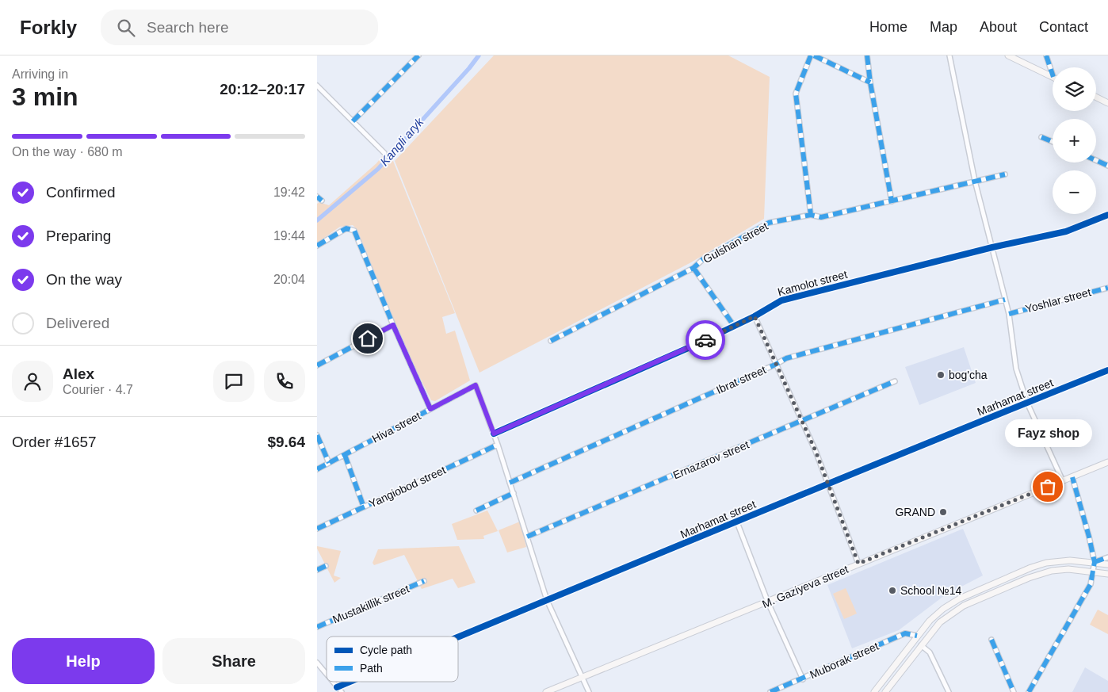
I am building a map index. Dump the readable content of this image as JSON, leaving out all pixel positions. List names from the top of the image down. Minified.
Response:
{"streets":{"street":["Gulshan street","Kamolot street","Yoshlar street","Ibrat street","Marhamat street","Hiva street","Ernazarov street","Yangiobod street","M. Gaziyeva street","Mustakillik street","Muborak street"]},"crossings":[["Kamolot street","Hiva street"]],"water":["Kangli aryk"],"places":["bog'cha","Fayz shop","GRAND","School №14"],"legend":["Cycle path","Path"],"page":{"header":"Forkly","search":"Search here","nav":["Home","Map","About","Contact"],"heading":["3 min","Arriving in","20:12–20:17"],"panel":["Alex","Courier · 4.7","Order #1657","$9.64"],"map_buttons":["+","−"],"bar":"On the way · 680 m","list":[["Confirmed","19:42"],["Preparing","19:44"],["On the way","20:04"],"Delivered"],"bubble":"Fayz shop","buttons":["Help","Share"]}}
